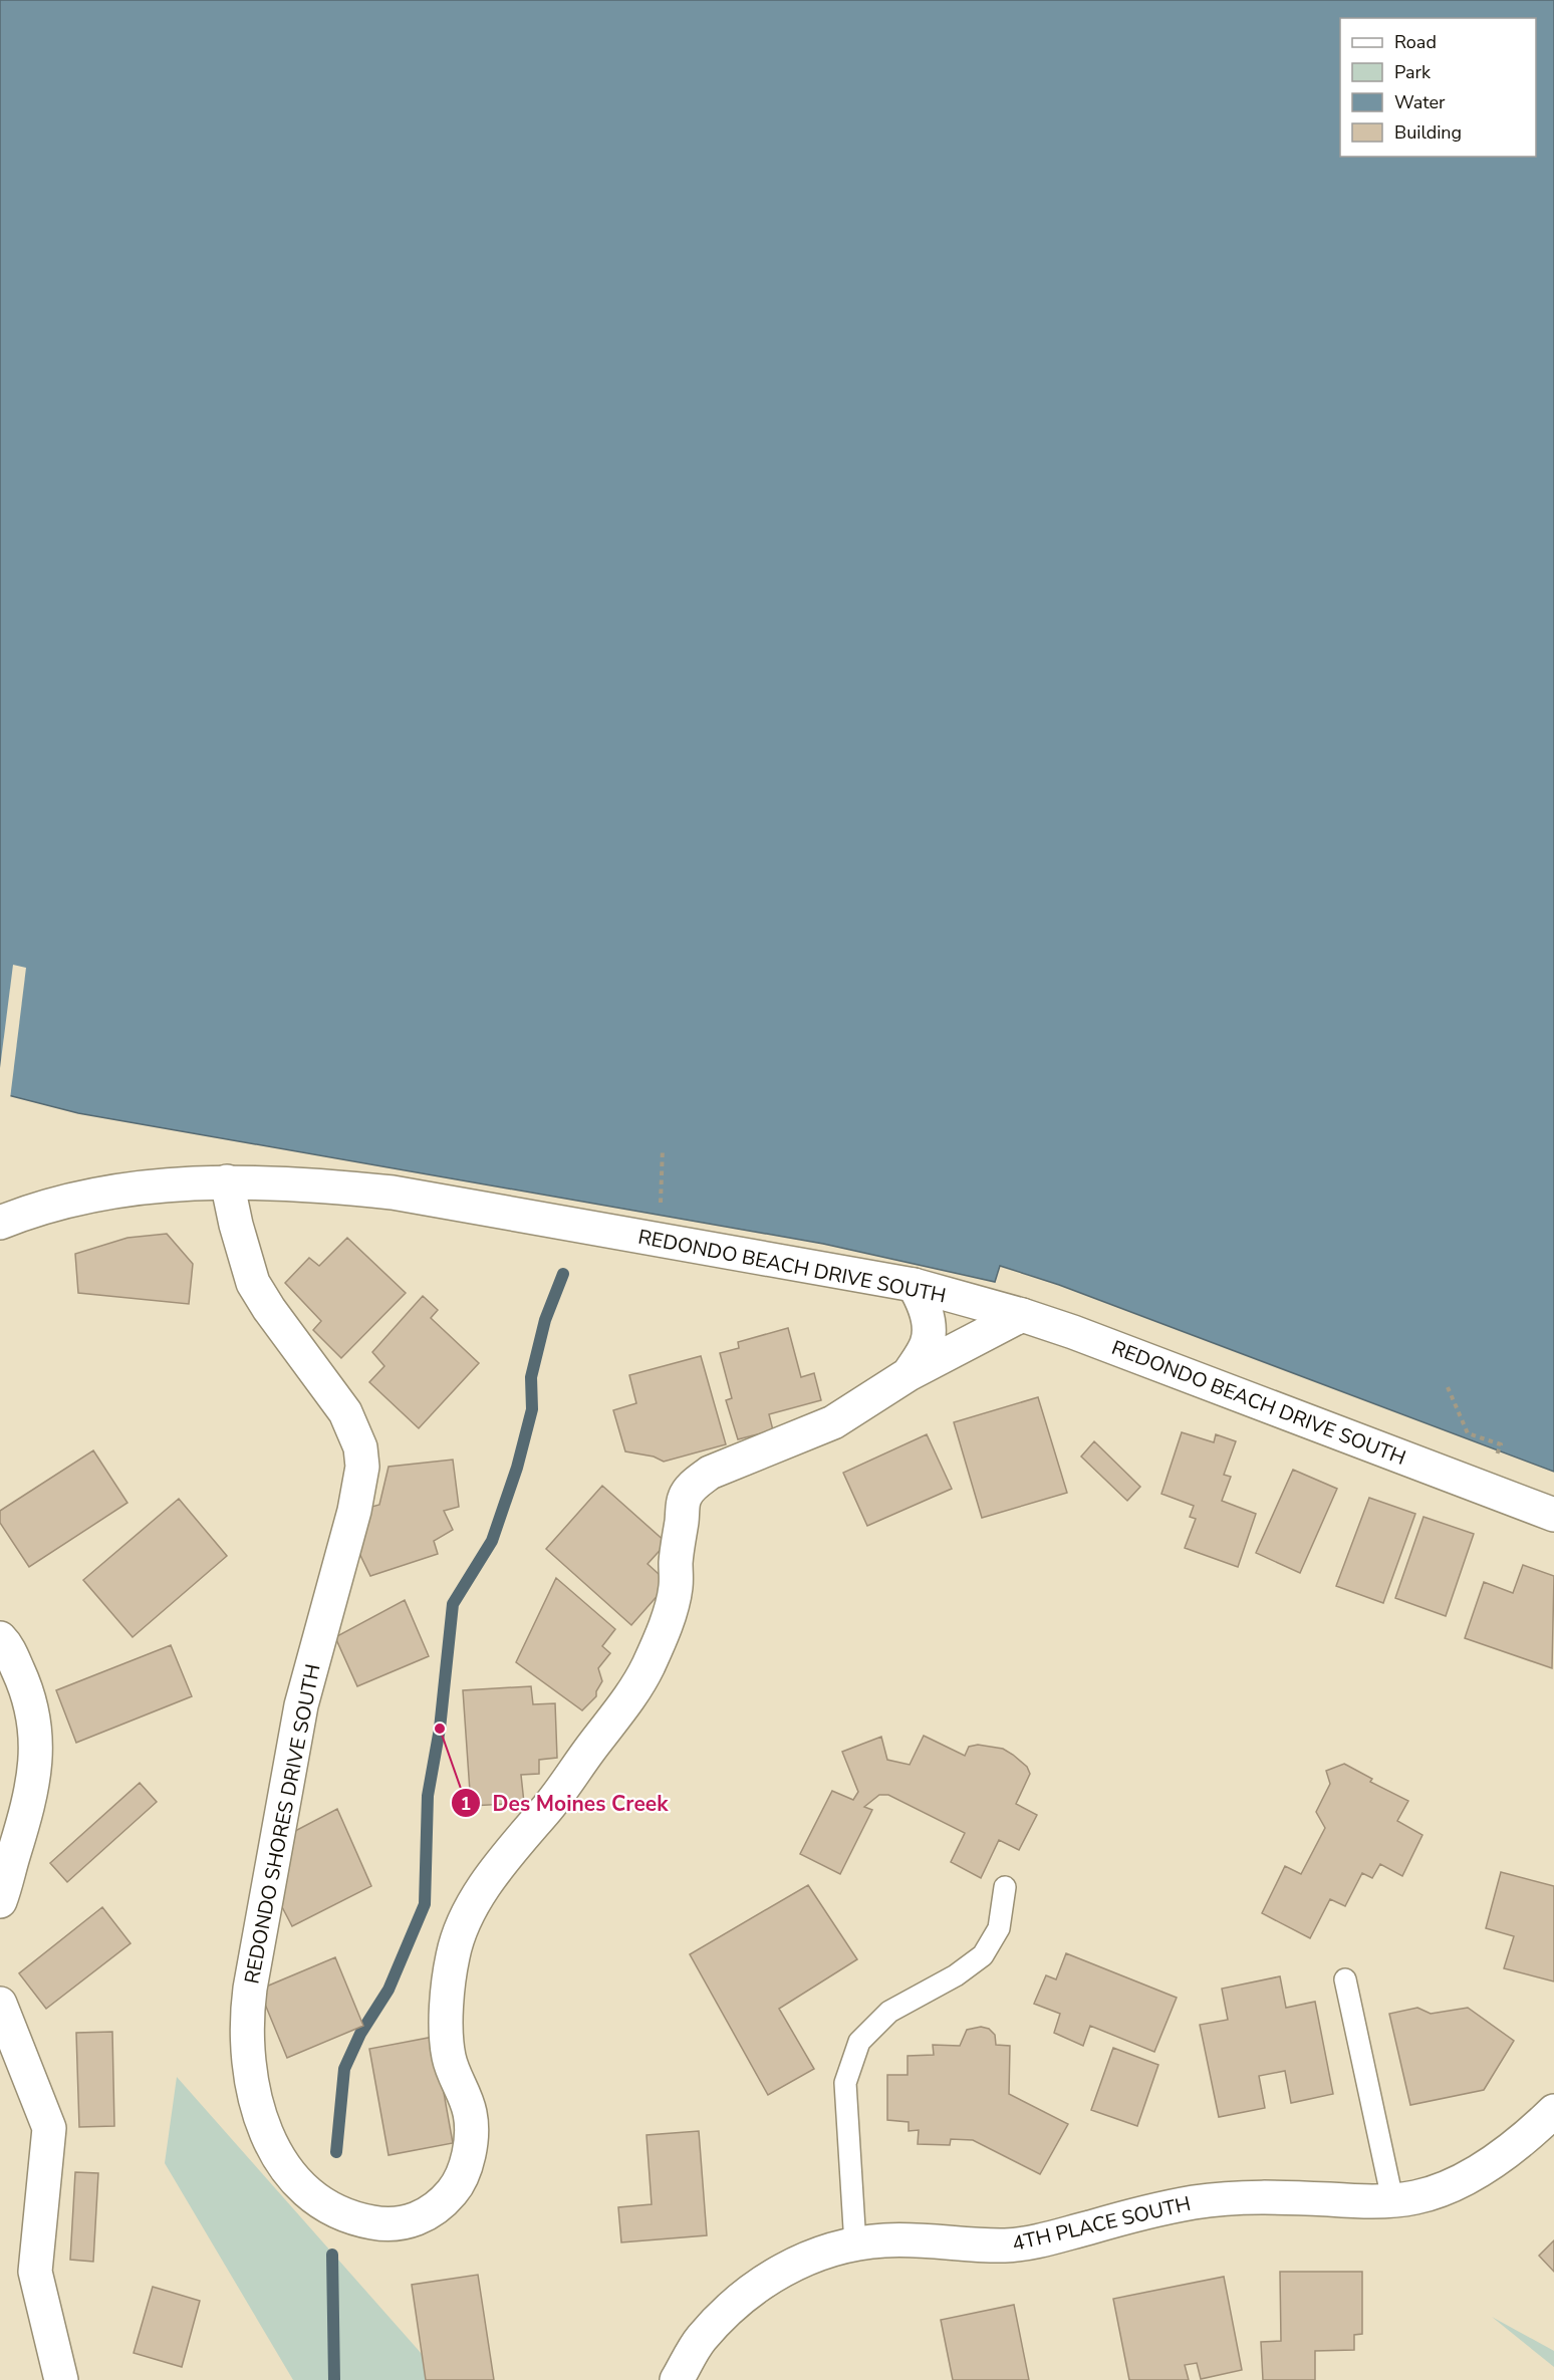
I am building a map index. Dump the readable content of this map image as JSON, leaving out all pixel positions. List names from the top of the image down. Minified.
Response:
{"streets":{"street":["REDONDO BEACH DRIVE SOUTH","REDONDO SHORES DRIVE SOUTH","4TH PLACE SOUTH"]},"crossings":[["REDONDO BEACH DRIVE SOUTH","REDONDO SHORES DRIVE SOUTH"]],"places":["Des Moines Creek"],"legend":["Road","Park","Water","Building"]}
